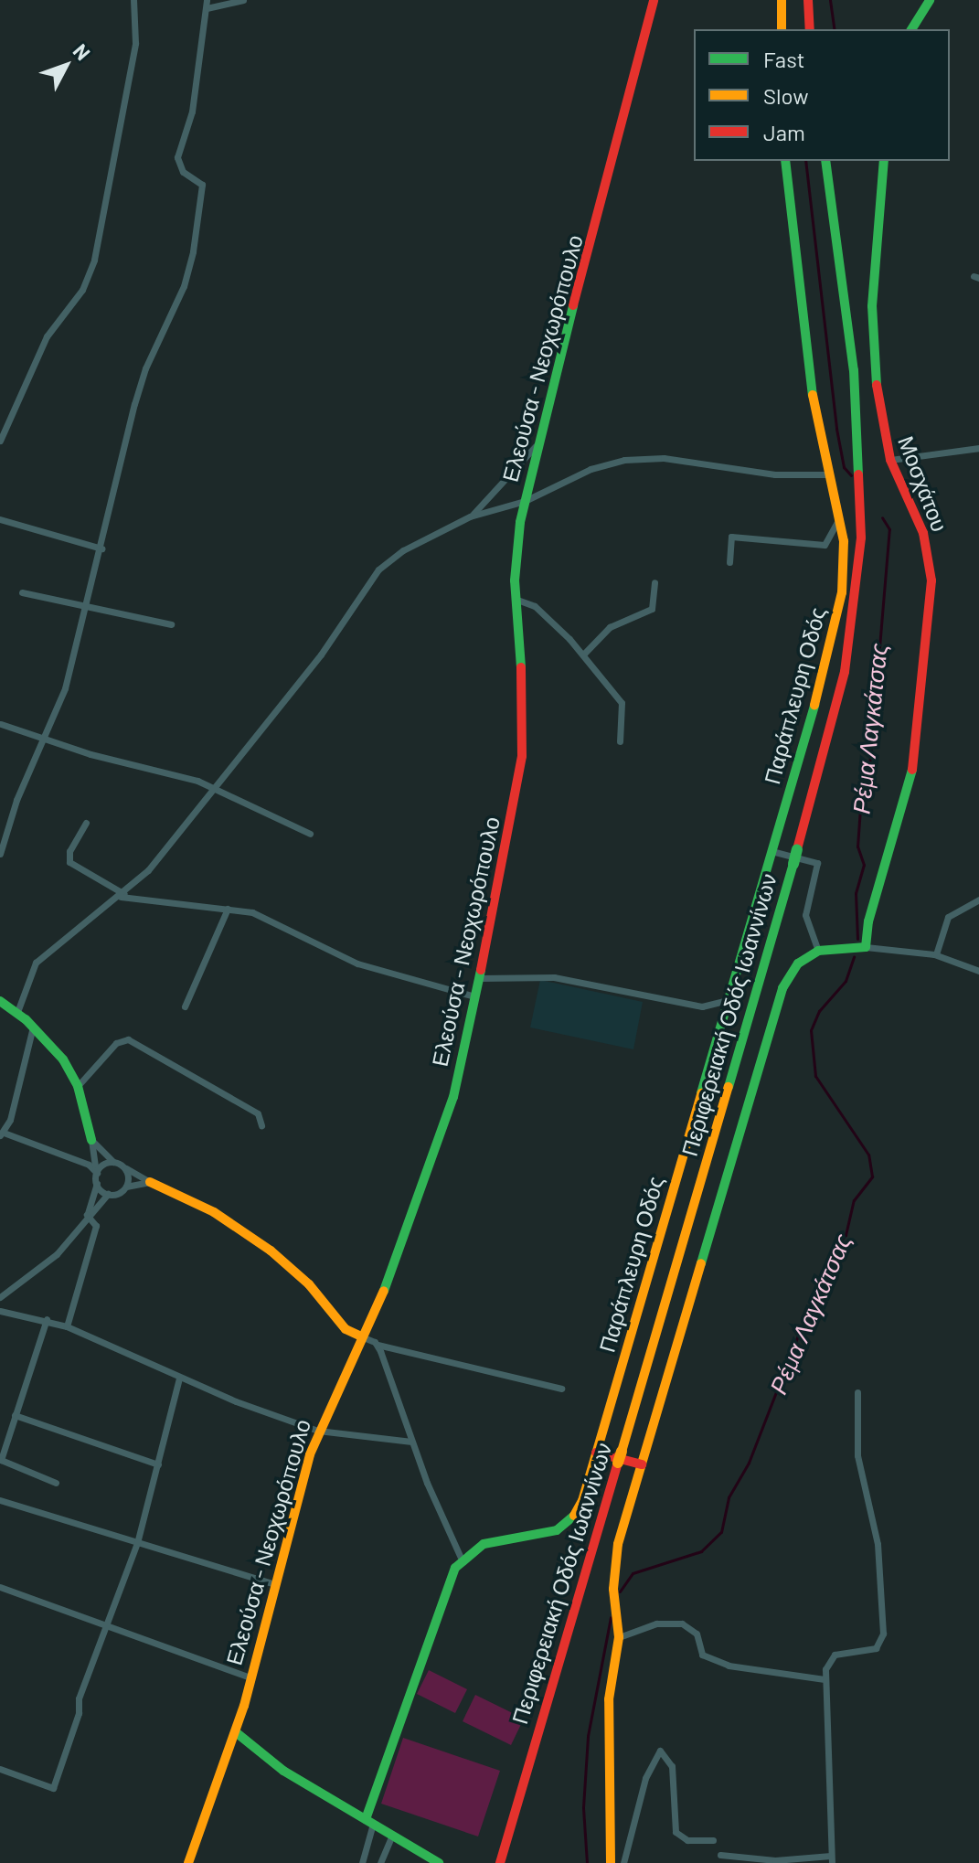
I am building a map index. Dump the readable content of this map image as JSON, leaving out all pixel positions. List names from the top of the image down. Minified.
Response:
{"streets":{"main road":["Ελεούσα - Νεοχωρόπουλο","Μοσχάτου","Παράπλευρη Οδός","Περιφερειακή Οδός Ιωαννίνων"]},"water":["Ρέμα Λαγκάτσας"],"legend":["Fast","Slow","Jam"],"north":"top right"}
